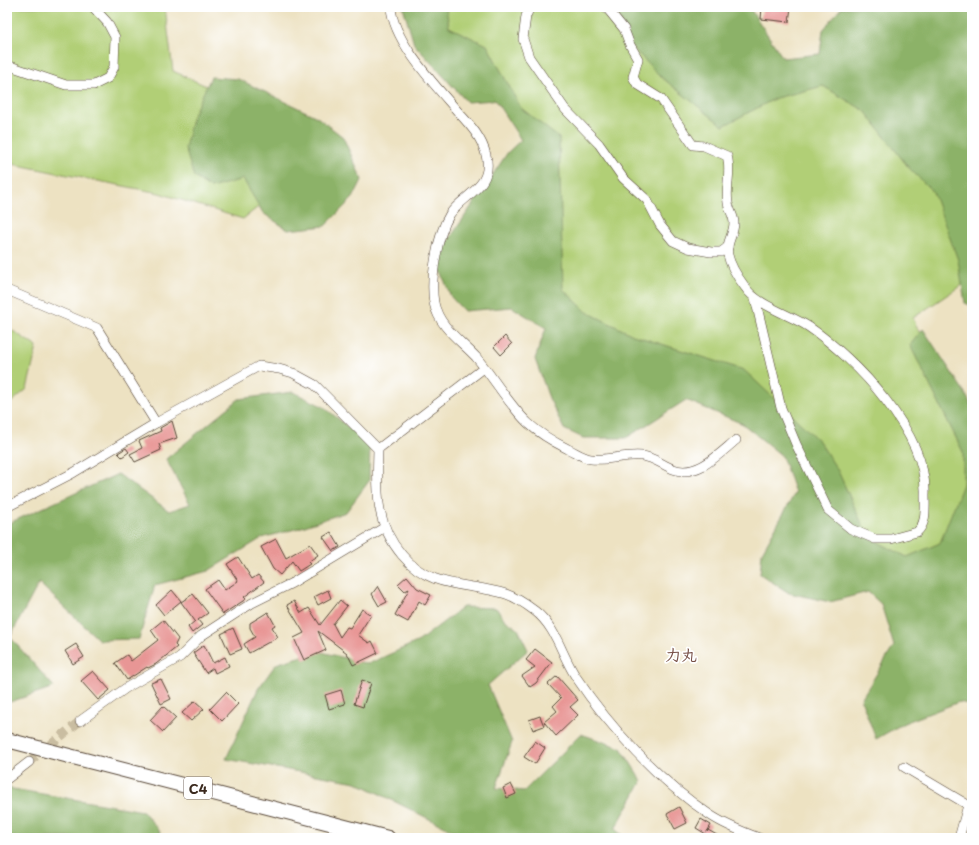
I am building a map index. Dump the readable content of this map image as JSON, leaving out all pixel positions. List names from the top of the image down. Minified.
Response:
{"streets":{"highway":["C4"]},"districts":["力丸"]}
